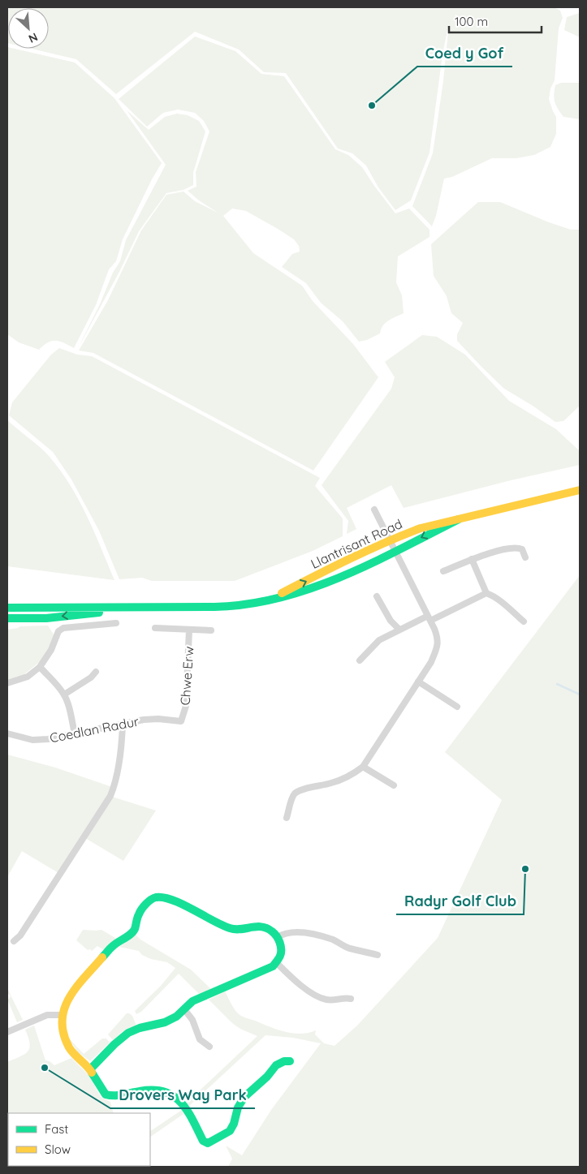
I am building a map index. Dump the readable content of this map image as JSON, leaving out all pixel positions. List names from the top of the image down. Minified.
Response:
{"streets":{"main road":["Llantrisant Road"],"street":["Chwe Erw","Coedlan Radur"]},"crossings":[["Chwe Erw","Coedlan Radur"]],"places":["Coed y Gof","Radyr Golf Club","Drovers Way Park"],"legend":["Fast","Slow"],"scale_bar":"100 m","north":"bottom right"}
